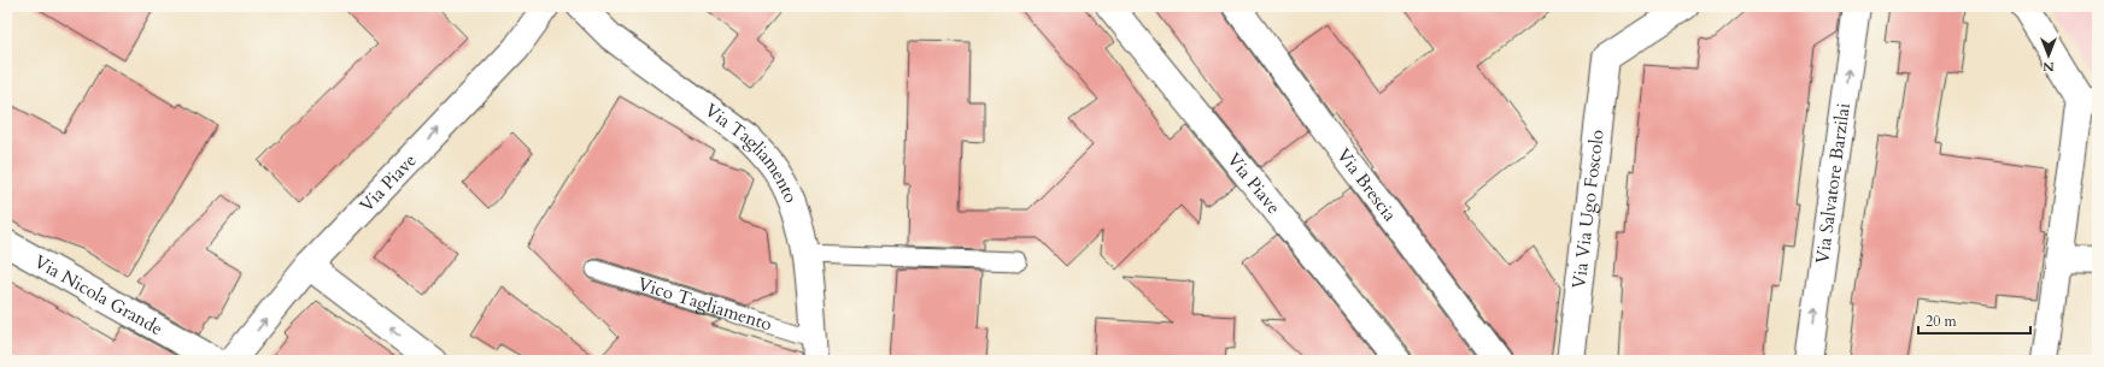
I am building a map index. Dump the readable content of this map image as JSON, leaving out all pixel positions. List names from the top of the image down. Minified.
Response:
{"streets":{"street":["Via Tagliamento","Via Piave","Via Salvatore Barzilai","Via Brescia","Via Via Ugo Foscolo","Via Nicola Grande"],"lane":["Vico Tagliamento"]},"crossings":[["Via Tagliamento","Vico Tagliamento"]],"one_way":["Via Piave"],"scale_bar":"20 m","north":"bottom"}
